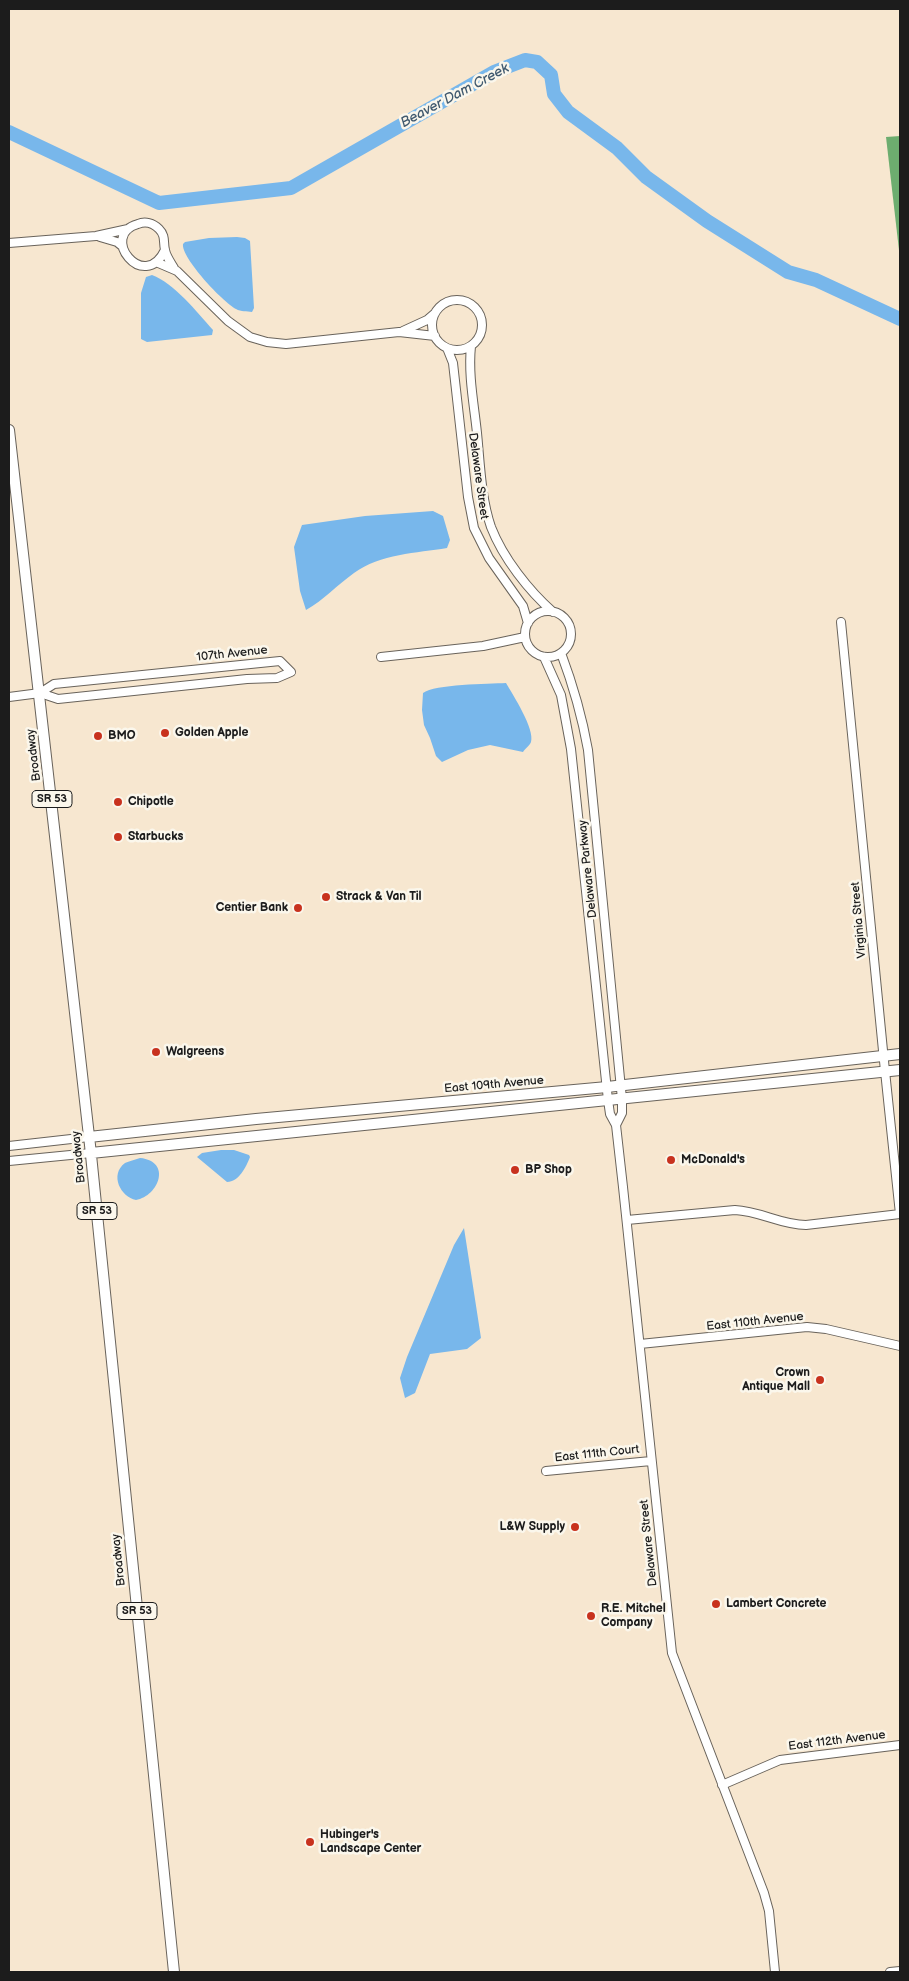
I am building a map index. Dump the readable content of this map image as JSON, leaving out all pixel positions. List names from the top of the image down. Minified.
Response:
{"streets":{"main road":["Broadway","SR 53","East 109th Avenue"],"street":["Delaware Street","107th Avenue","Delaware Parkway","Virginia Street","East 110th Avenue","East 111th Court","East 112th Avenue"]},"crossings":[["Delaware Street","Delaware Parkway"],["Delaware Street","East 109th Avenue"],["Delaware Street","East 110th Avenue"],["Delaware Street","East 111th Court"],["Delaware Street","East 112th Avenue"],["107th Avenue","Broadway"],["Broadway","East 109th Avenue"],["Delaware Parkway","East 109th Avenue"],["Virginia Street","East 109th Avenue"]],"water":["Beaver Dam Creek"],"places":["Golden Apple","BMO","Chipotle","Starbucks","Strack & Van Til","Centier Bank","Walgreens","McDonald's","BP Shop","Crown Antique Mall","L&W Supply","Lambert Concrete","R.E. Mitchel Company","Hubinger's Landscape Center"]}
